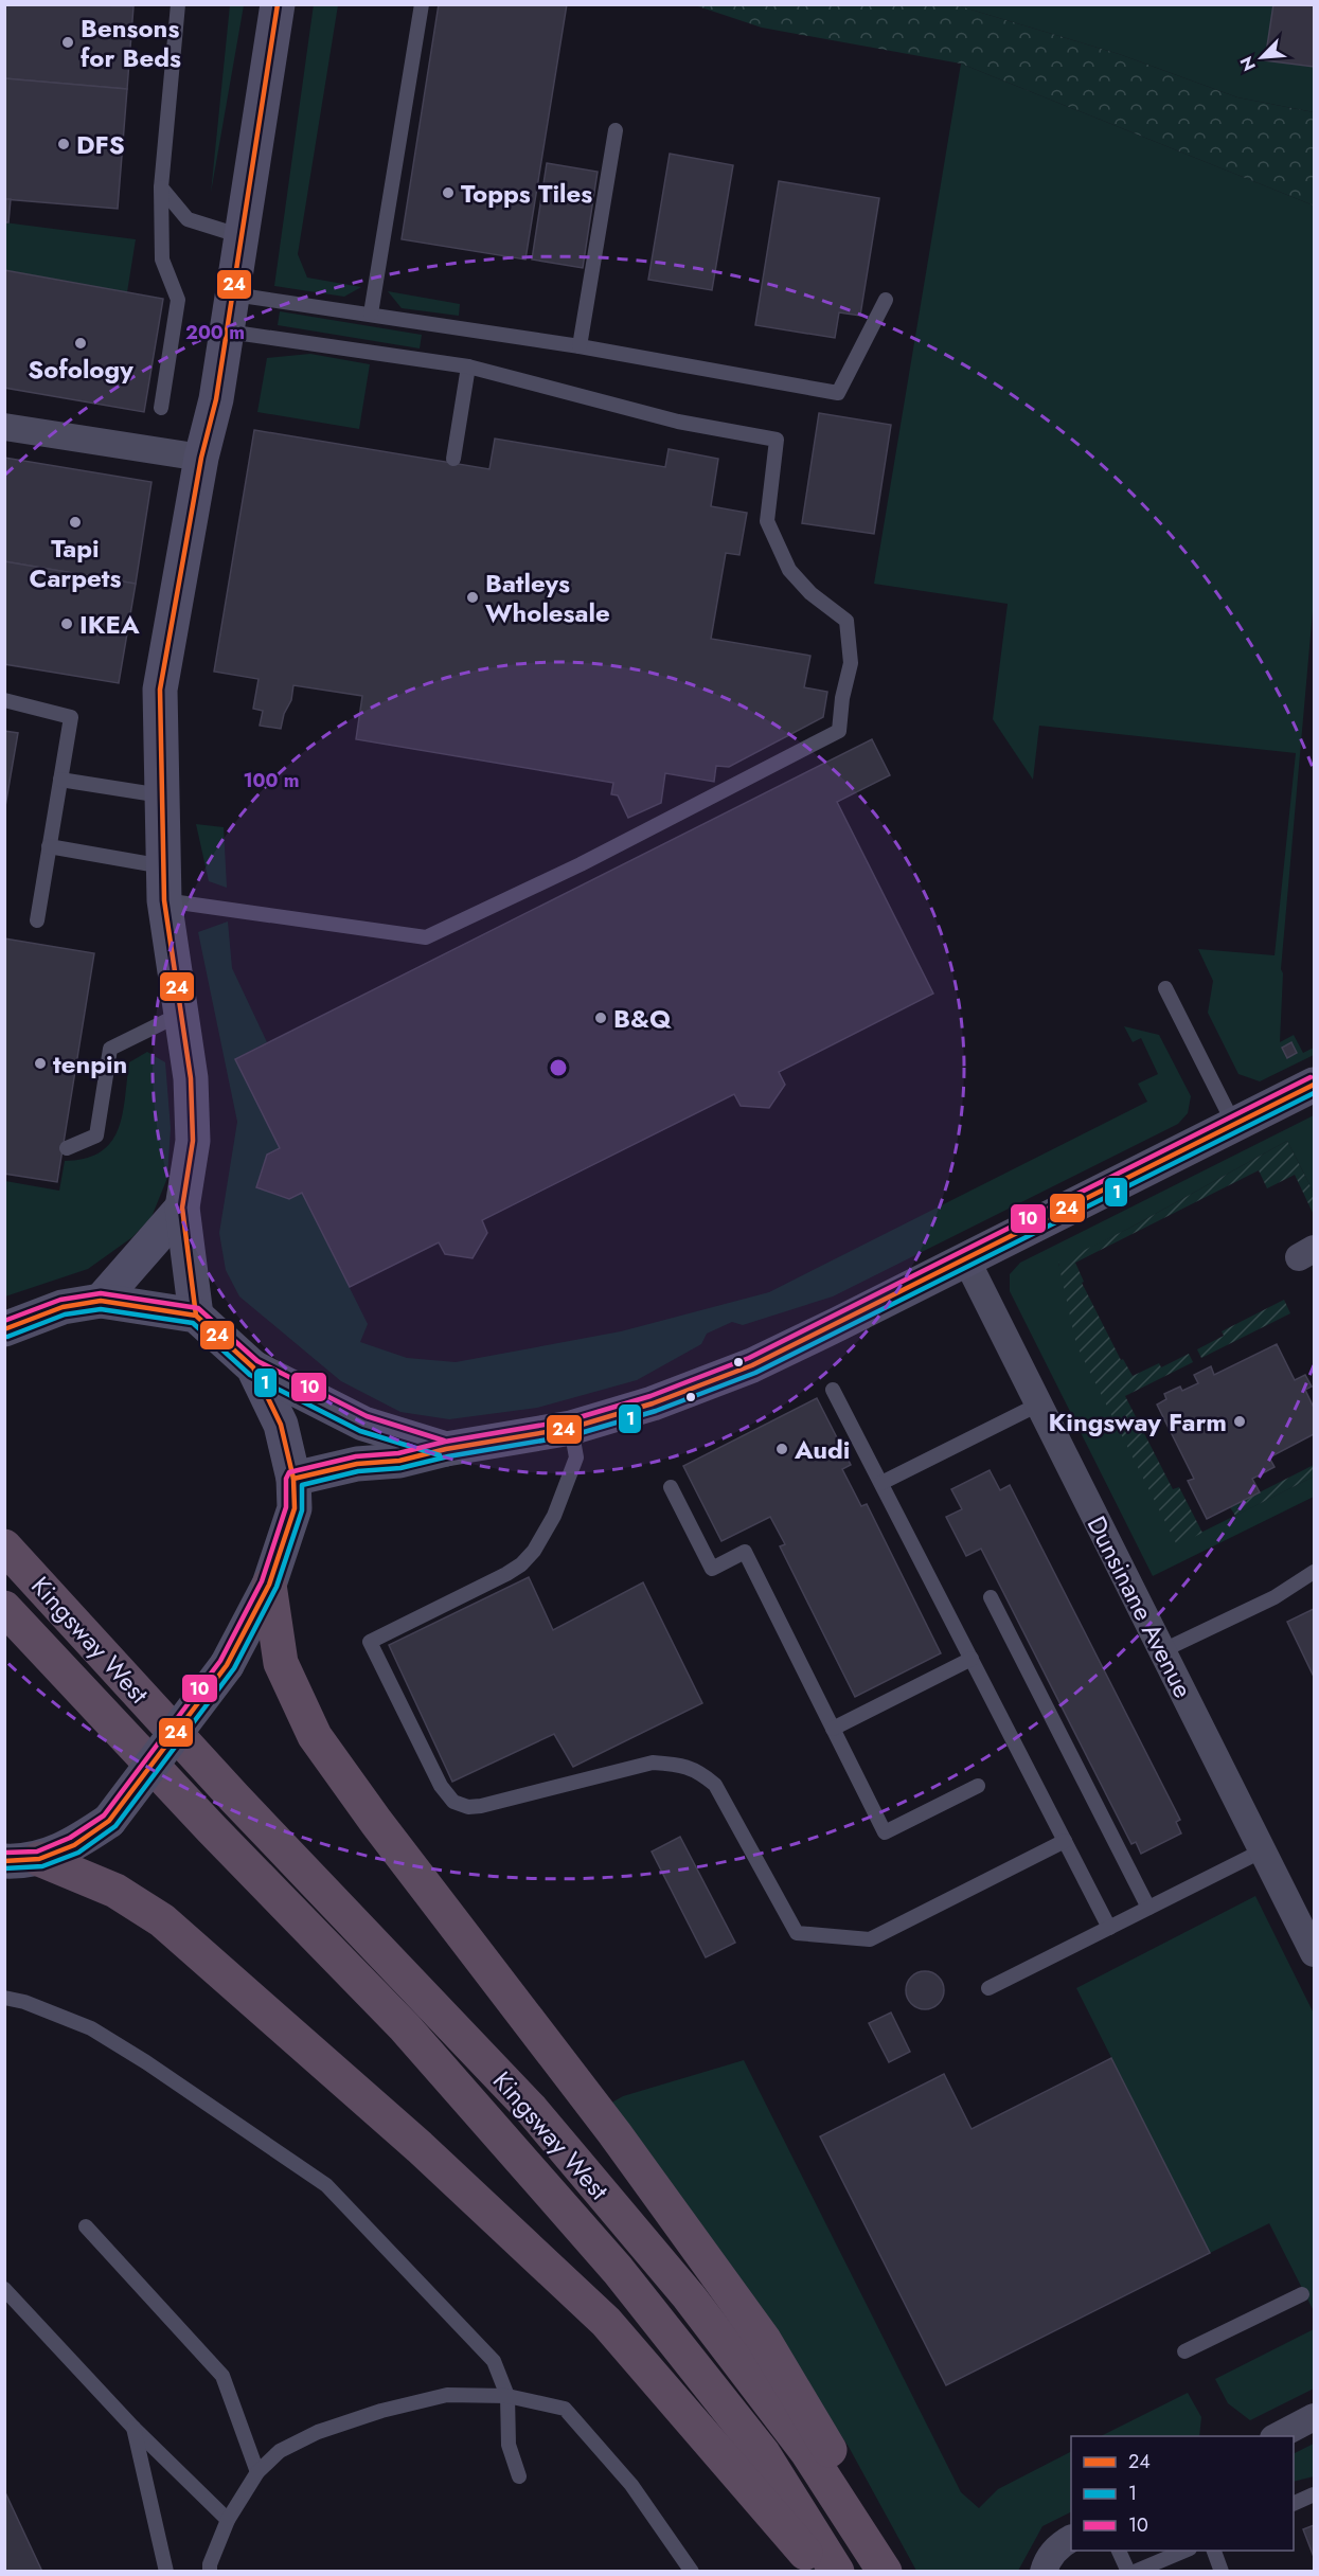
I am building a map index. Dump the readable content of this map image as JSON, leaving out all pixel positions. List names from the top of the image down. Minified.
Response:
{"streets":{"highway":["Kingsway West"],"street":["Dunsinane Avenue"]},"places":["Bensons for Beds","DFS","Topps Tiles","Sofology","Tapi Carpets","Batleys Wholesale","IKEA","B&Q","tenpin","Kingsway Farm","Audi"],"lines":["transit line 24","transit line 10","transit line 1"],"legend":["24","1","10"],"north":"bottom left","rings":["200 m","100 m"]}
